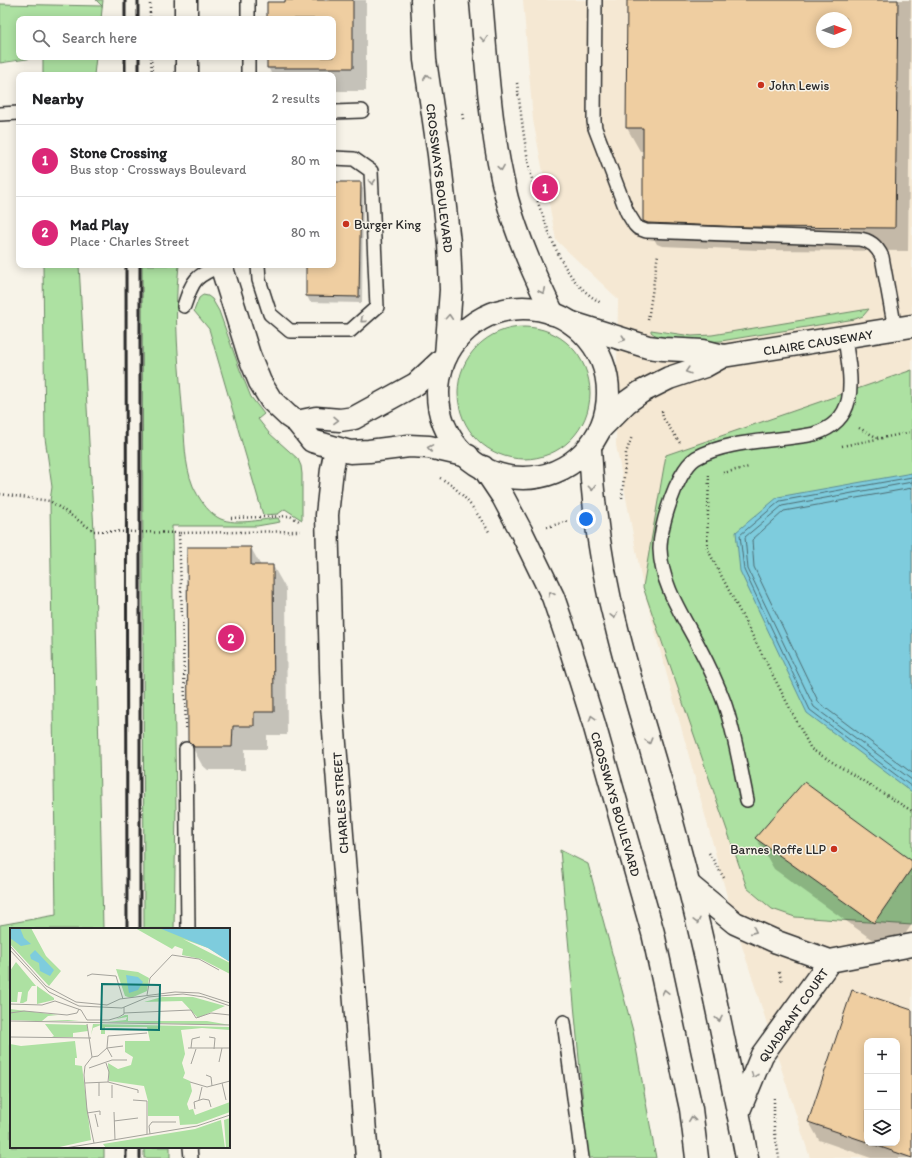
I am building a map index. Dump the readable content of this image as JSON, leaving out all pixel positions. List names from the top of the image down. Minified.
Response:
{"streets":{"main road":["CROSSWAYS BOULEVARD","CLAIRE CAUSEWAY","CHARLES STREET","QUADRANT COURT"]},"crossings":[["CROSSWAYS BOULEVARD","CLAIRE CAUSEWAY"]],"places":["John Lewis","Burger King","Barnes Roffe LLP"],"north":"right","page":{"search":"Search here","heading":["Nearby","2 results"],"list":[{"mark":"1","name":"Stone Crossing","note":"Bus stop · Crossways Boulevard","value":"80 m"},{"mark":"2","name":"Mad Play","note":"Place · Charles Street","value":"80 m"}],"pins":["1","2"],"map_buttons":["+","−"]}}
